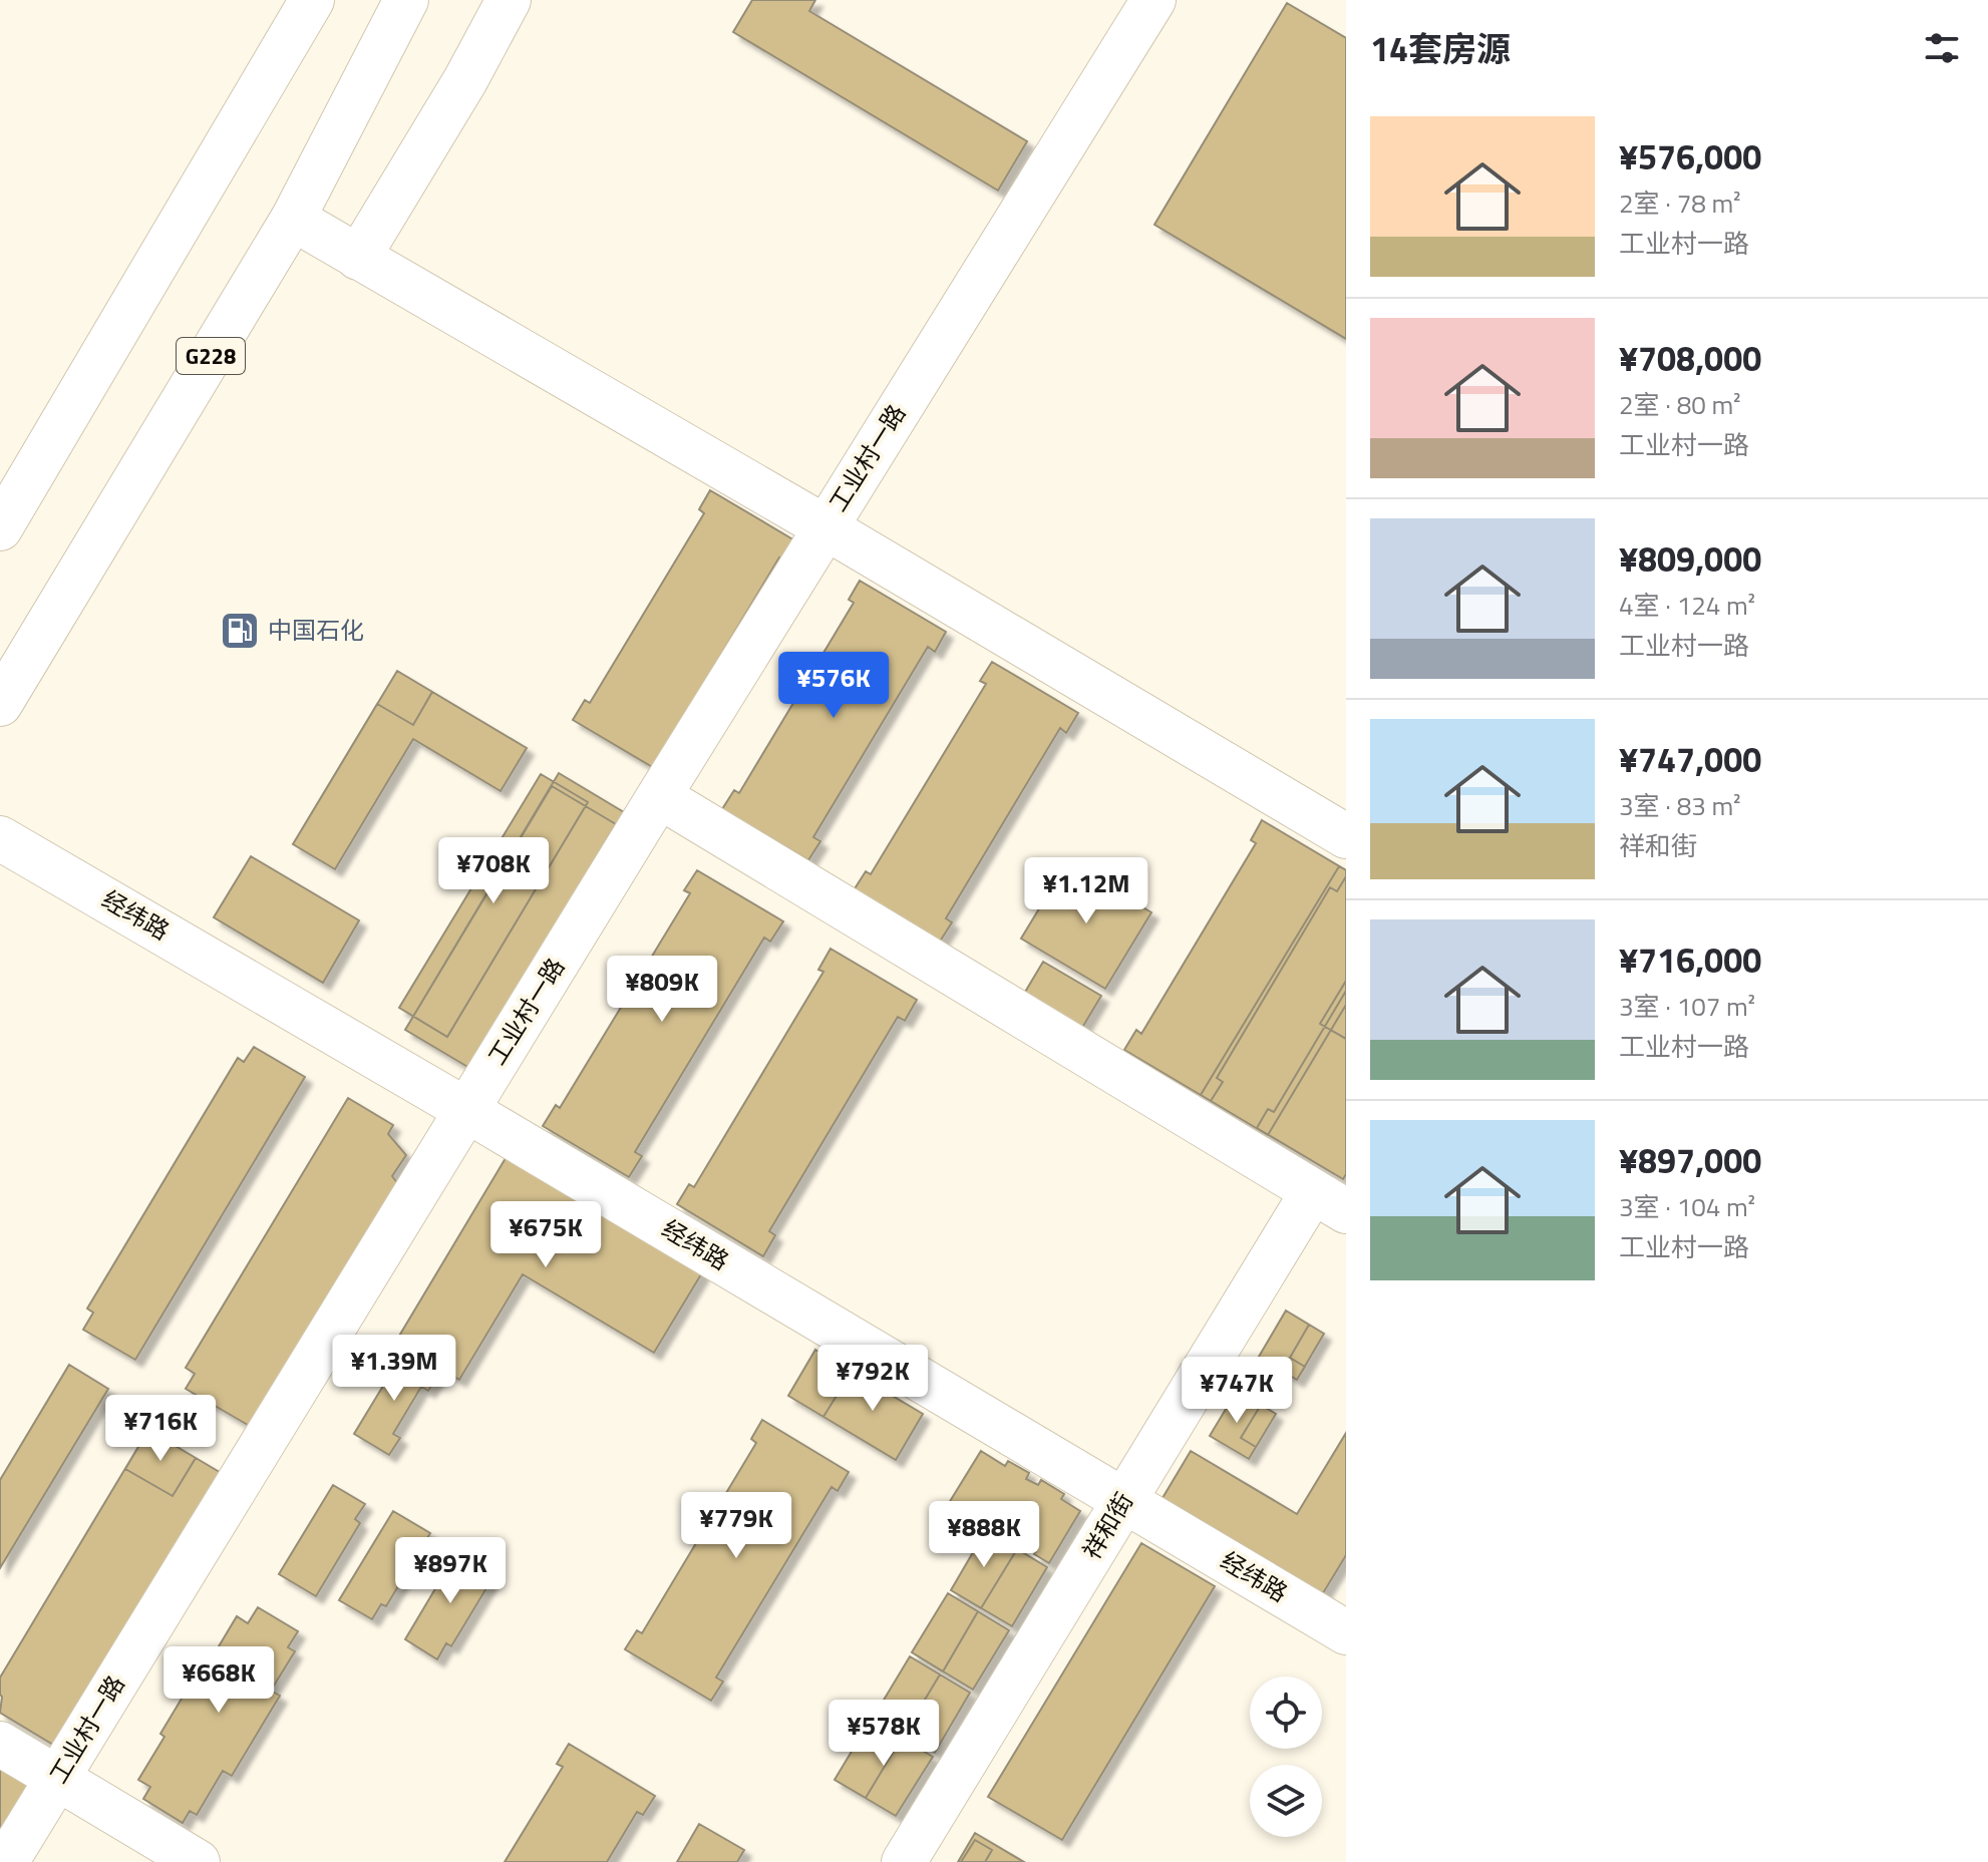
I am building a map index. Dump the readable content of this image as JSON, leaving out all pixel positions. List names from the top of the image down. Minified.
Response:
{"streets":{"main road":["G228","工业村一路","经纬路","祥和街"]},"crossings":[["工业村一路","经纬路"],["经纬路","祥和街"]],"places":{"fuel station":["中国石化"]},"page":{"heading":"14套房源","list":[{"name":"¥576,000","note":"2室 · 78 m² · 工业村一路"},{"name":"¥708,000","note":"2室 · 80 m² · 工业村一路"},{"name":"¥809,000","note":"4室 · 124 m² · 工业村一路"},{"name":"¥747,000","note":"3室 · 83 m² · 祥和街"},{"name":"¥716,000","note":"3室 · 107 m² · 工业村一路"},{"name":"¥897,000","note":"3室 · 104 m² · 工业村一路"}],"price":["¥576K","¥708K","¥1.12M","¥809K","¥675K","¥1.39M","¥792K","¥747K","¥716K","¥779K","¥888K","¥897K","¥668K","¥578K"]}}
